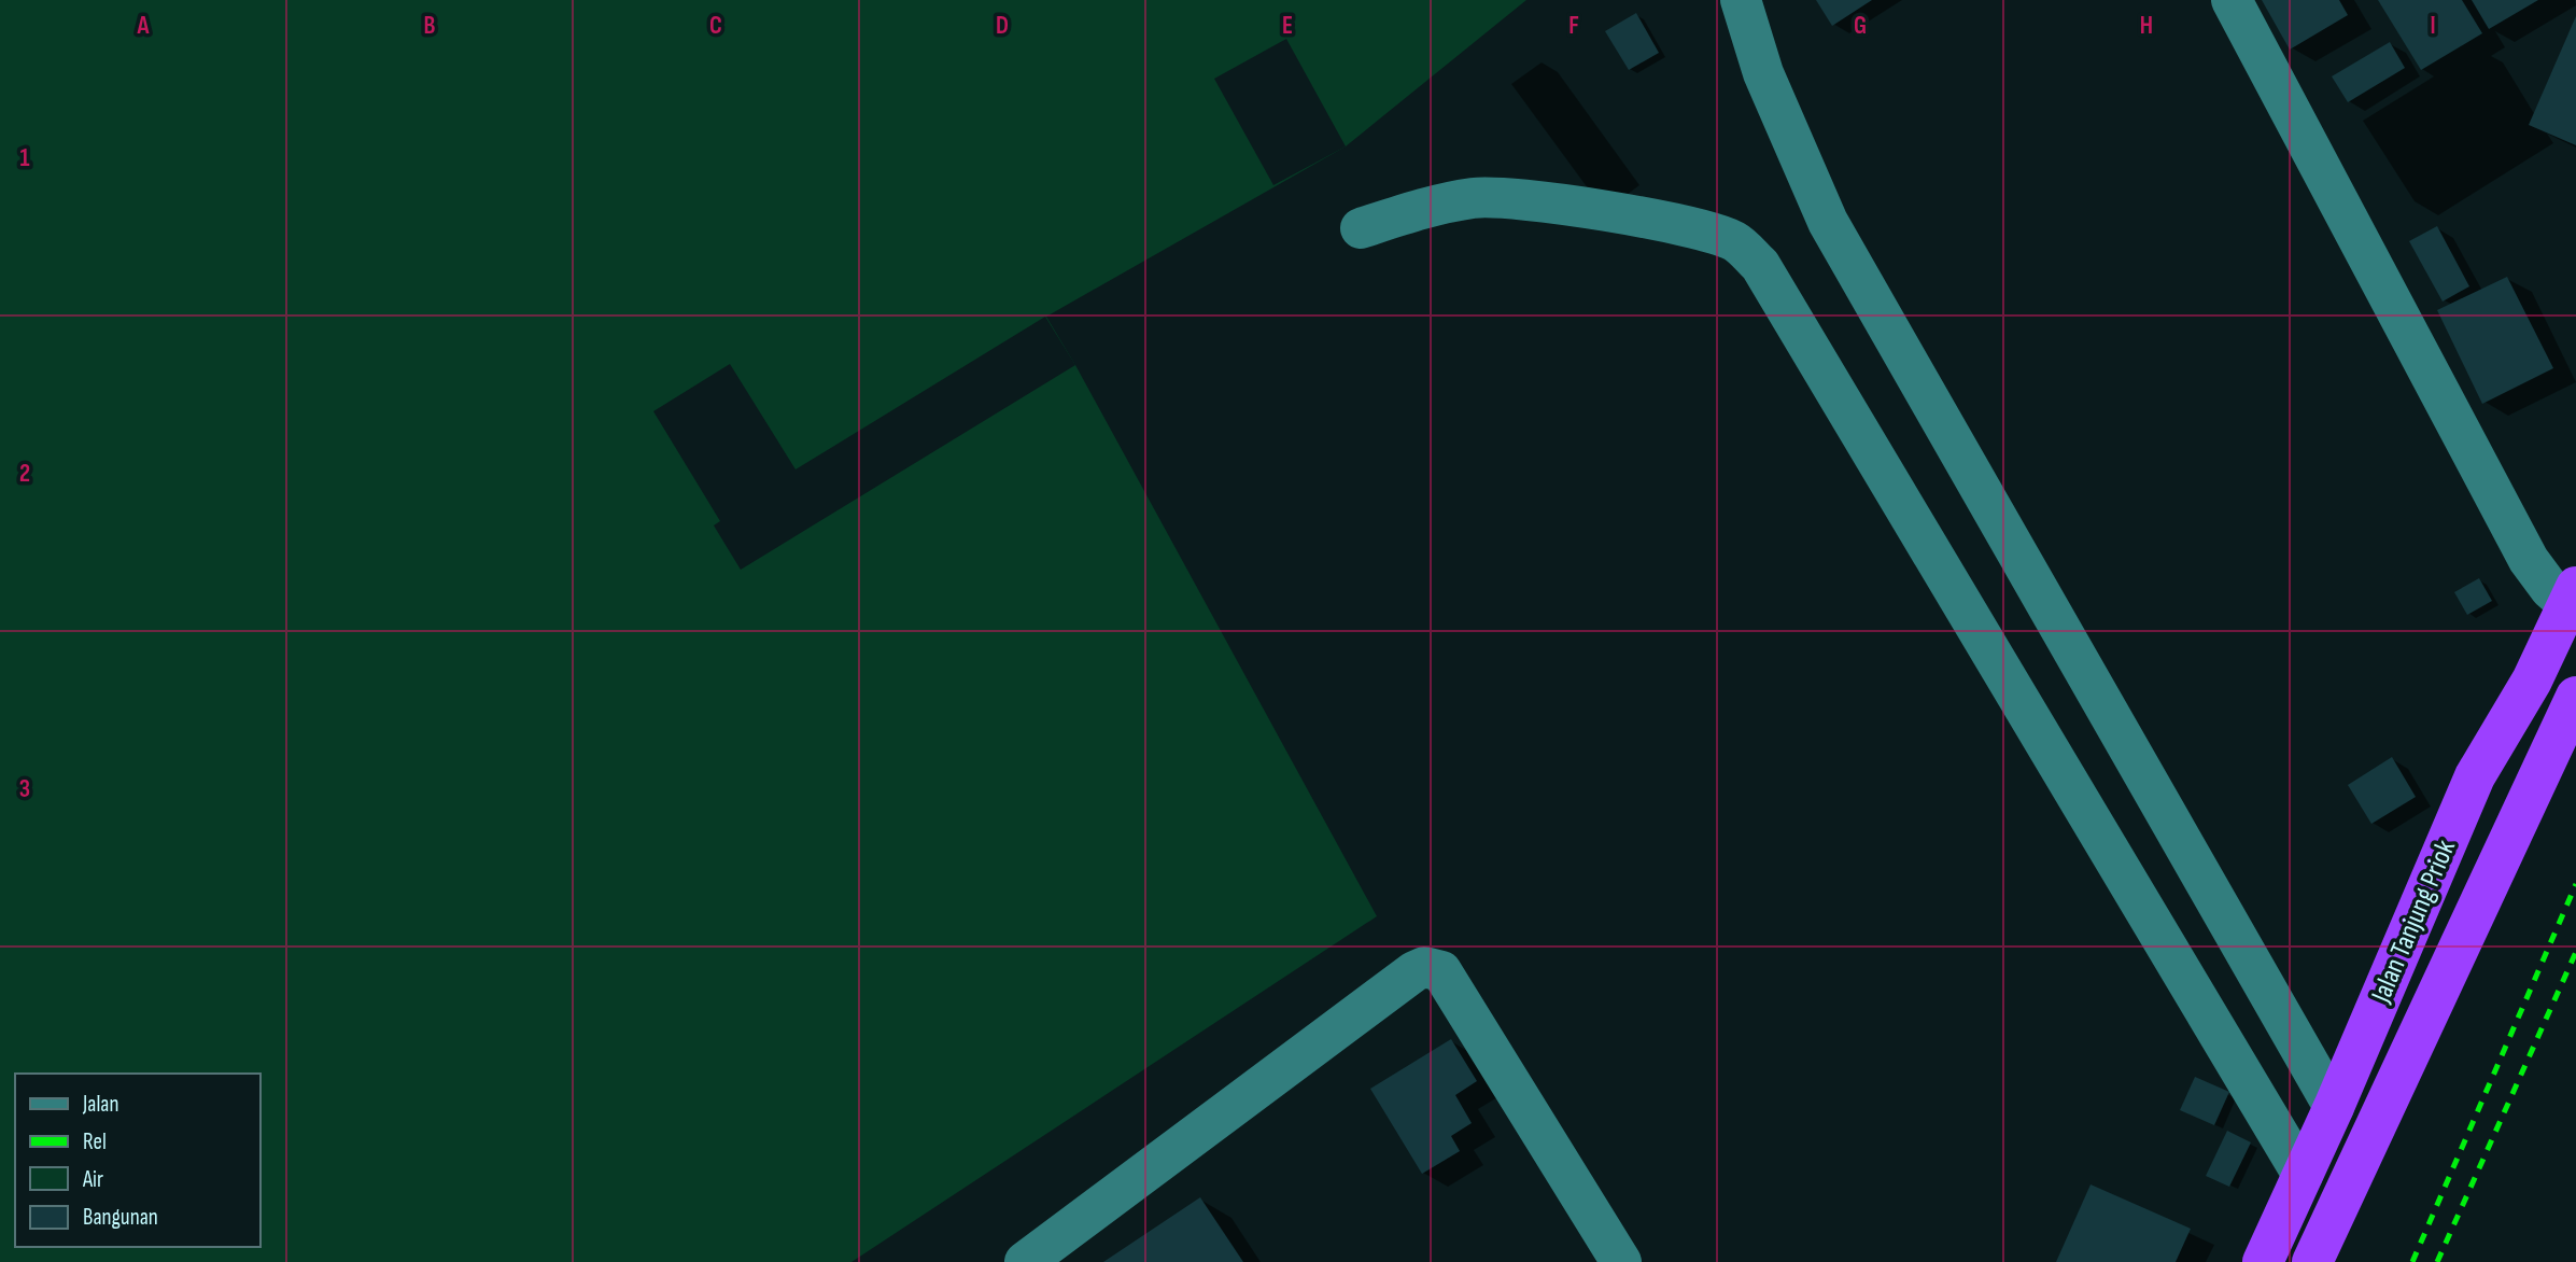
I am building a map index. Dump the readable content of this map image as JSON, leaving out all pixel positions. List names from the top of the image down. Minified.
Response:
{"streets":{"highway":["Jalan Tanjung Priok"]},"legend":["Jalan","Rel","Air","Bangunan"],"grid":{"columns":["A","B","C","D","E","F","G","H","I"],"rows":["1","2","3"]}}
